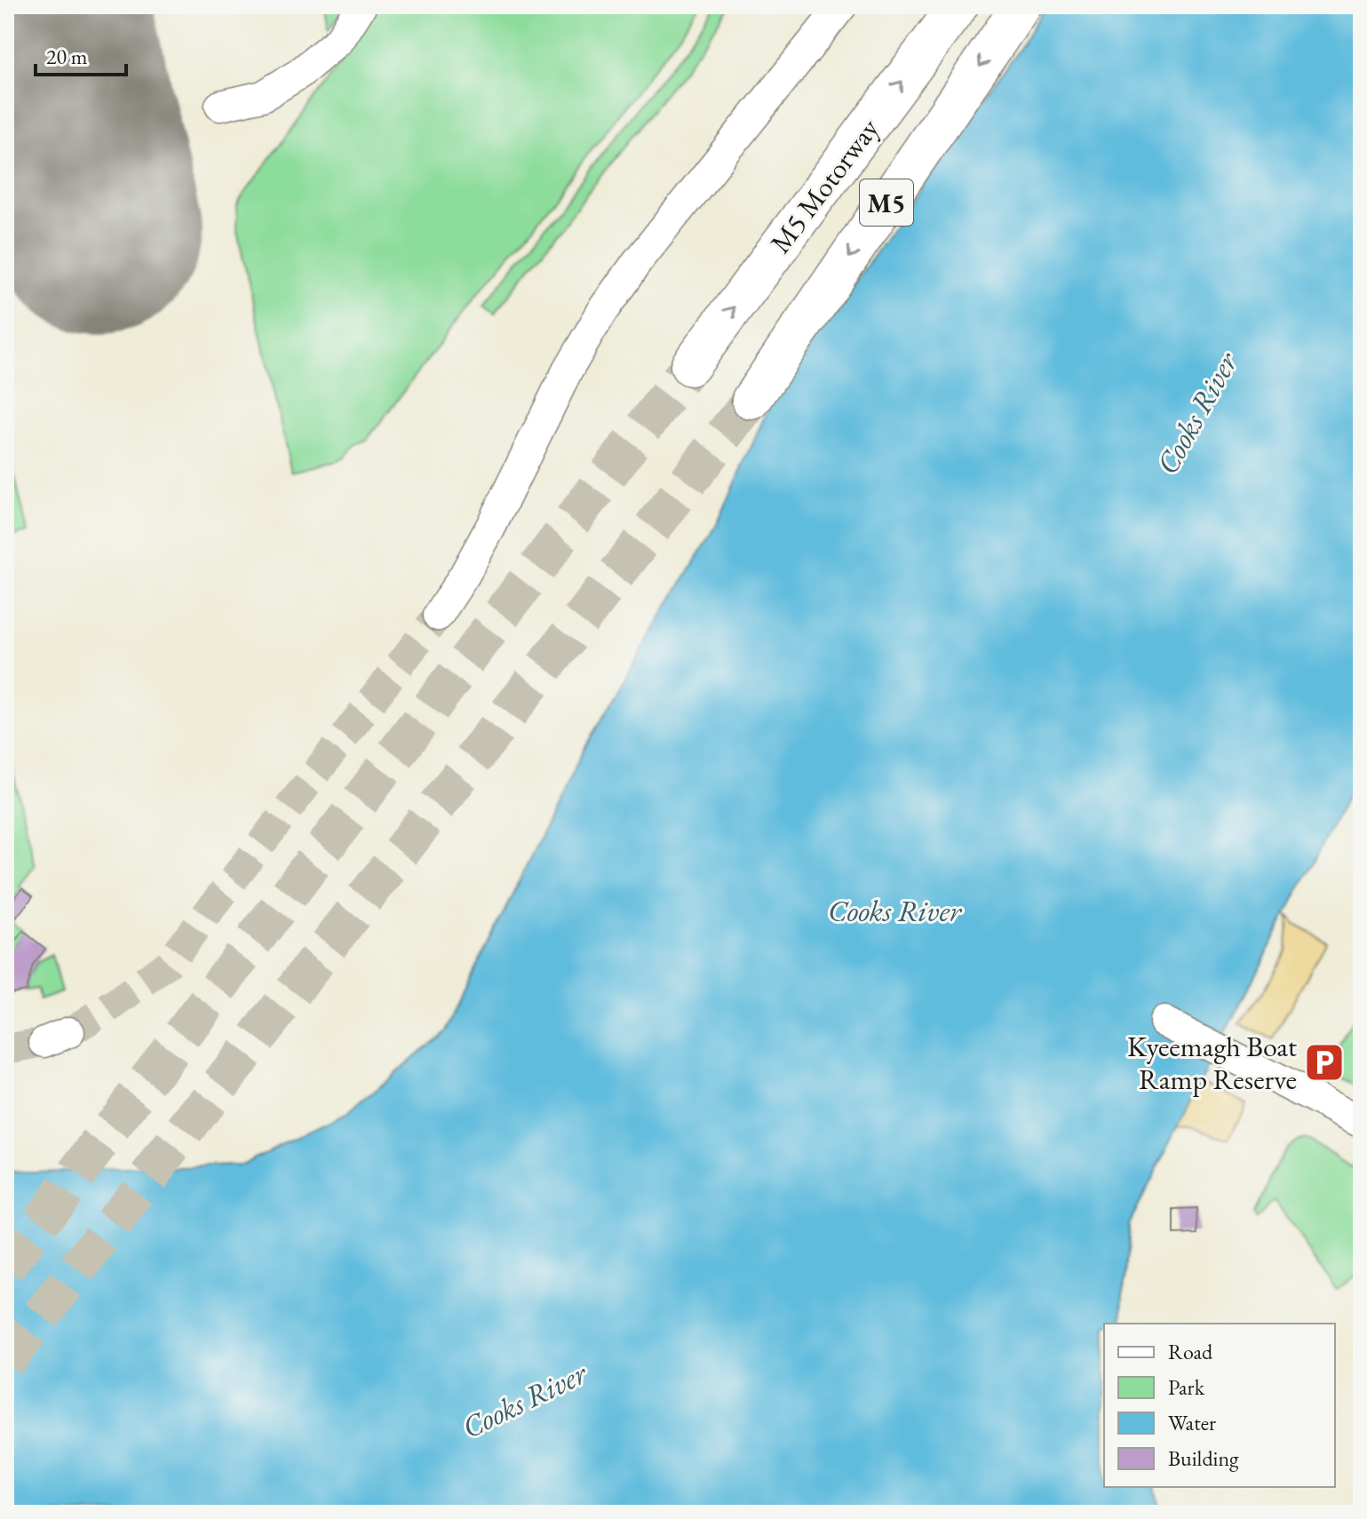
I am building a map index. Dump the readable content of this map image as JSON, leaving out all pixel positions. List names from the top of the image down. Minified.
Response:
{"streets":{"highway":["M5 Motorway","M5"]},"water":["Cooks River"],"places":{"parking":["Kyeemagh Boat Ramp Reserve"]},"legend":["Road","Park","Water","Building"],"scale_bar":"20 m"}
